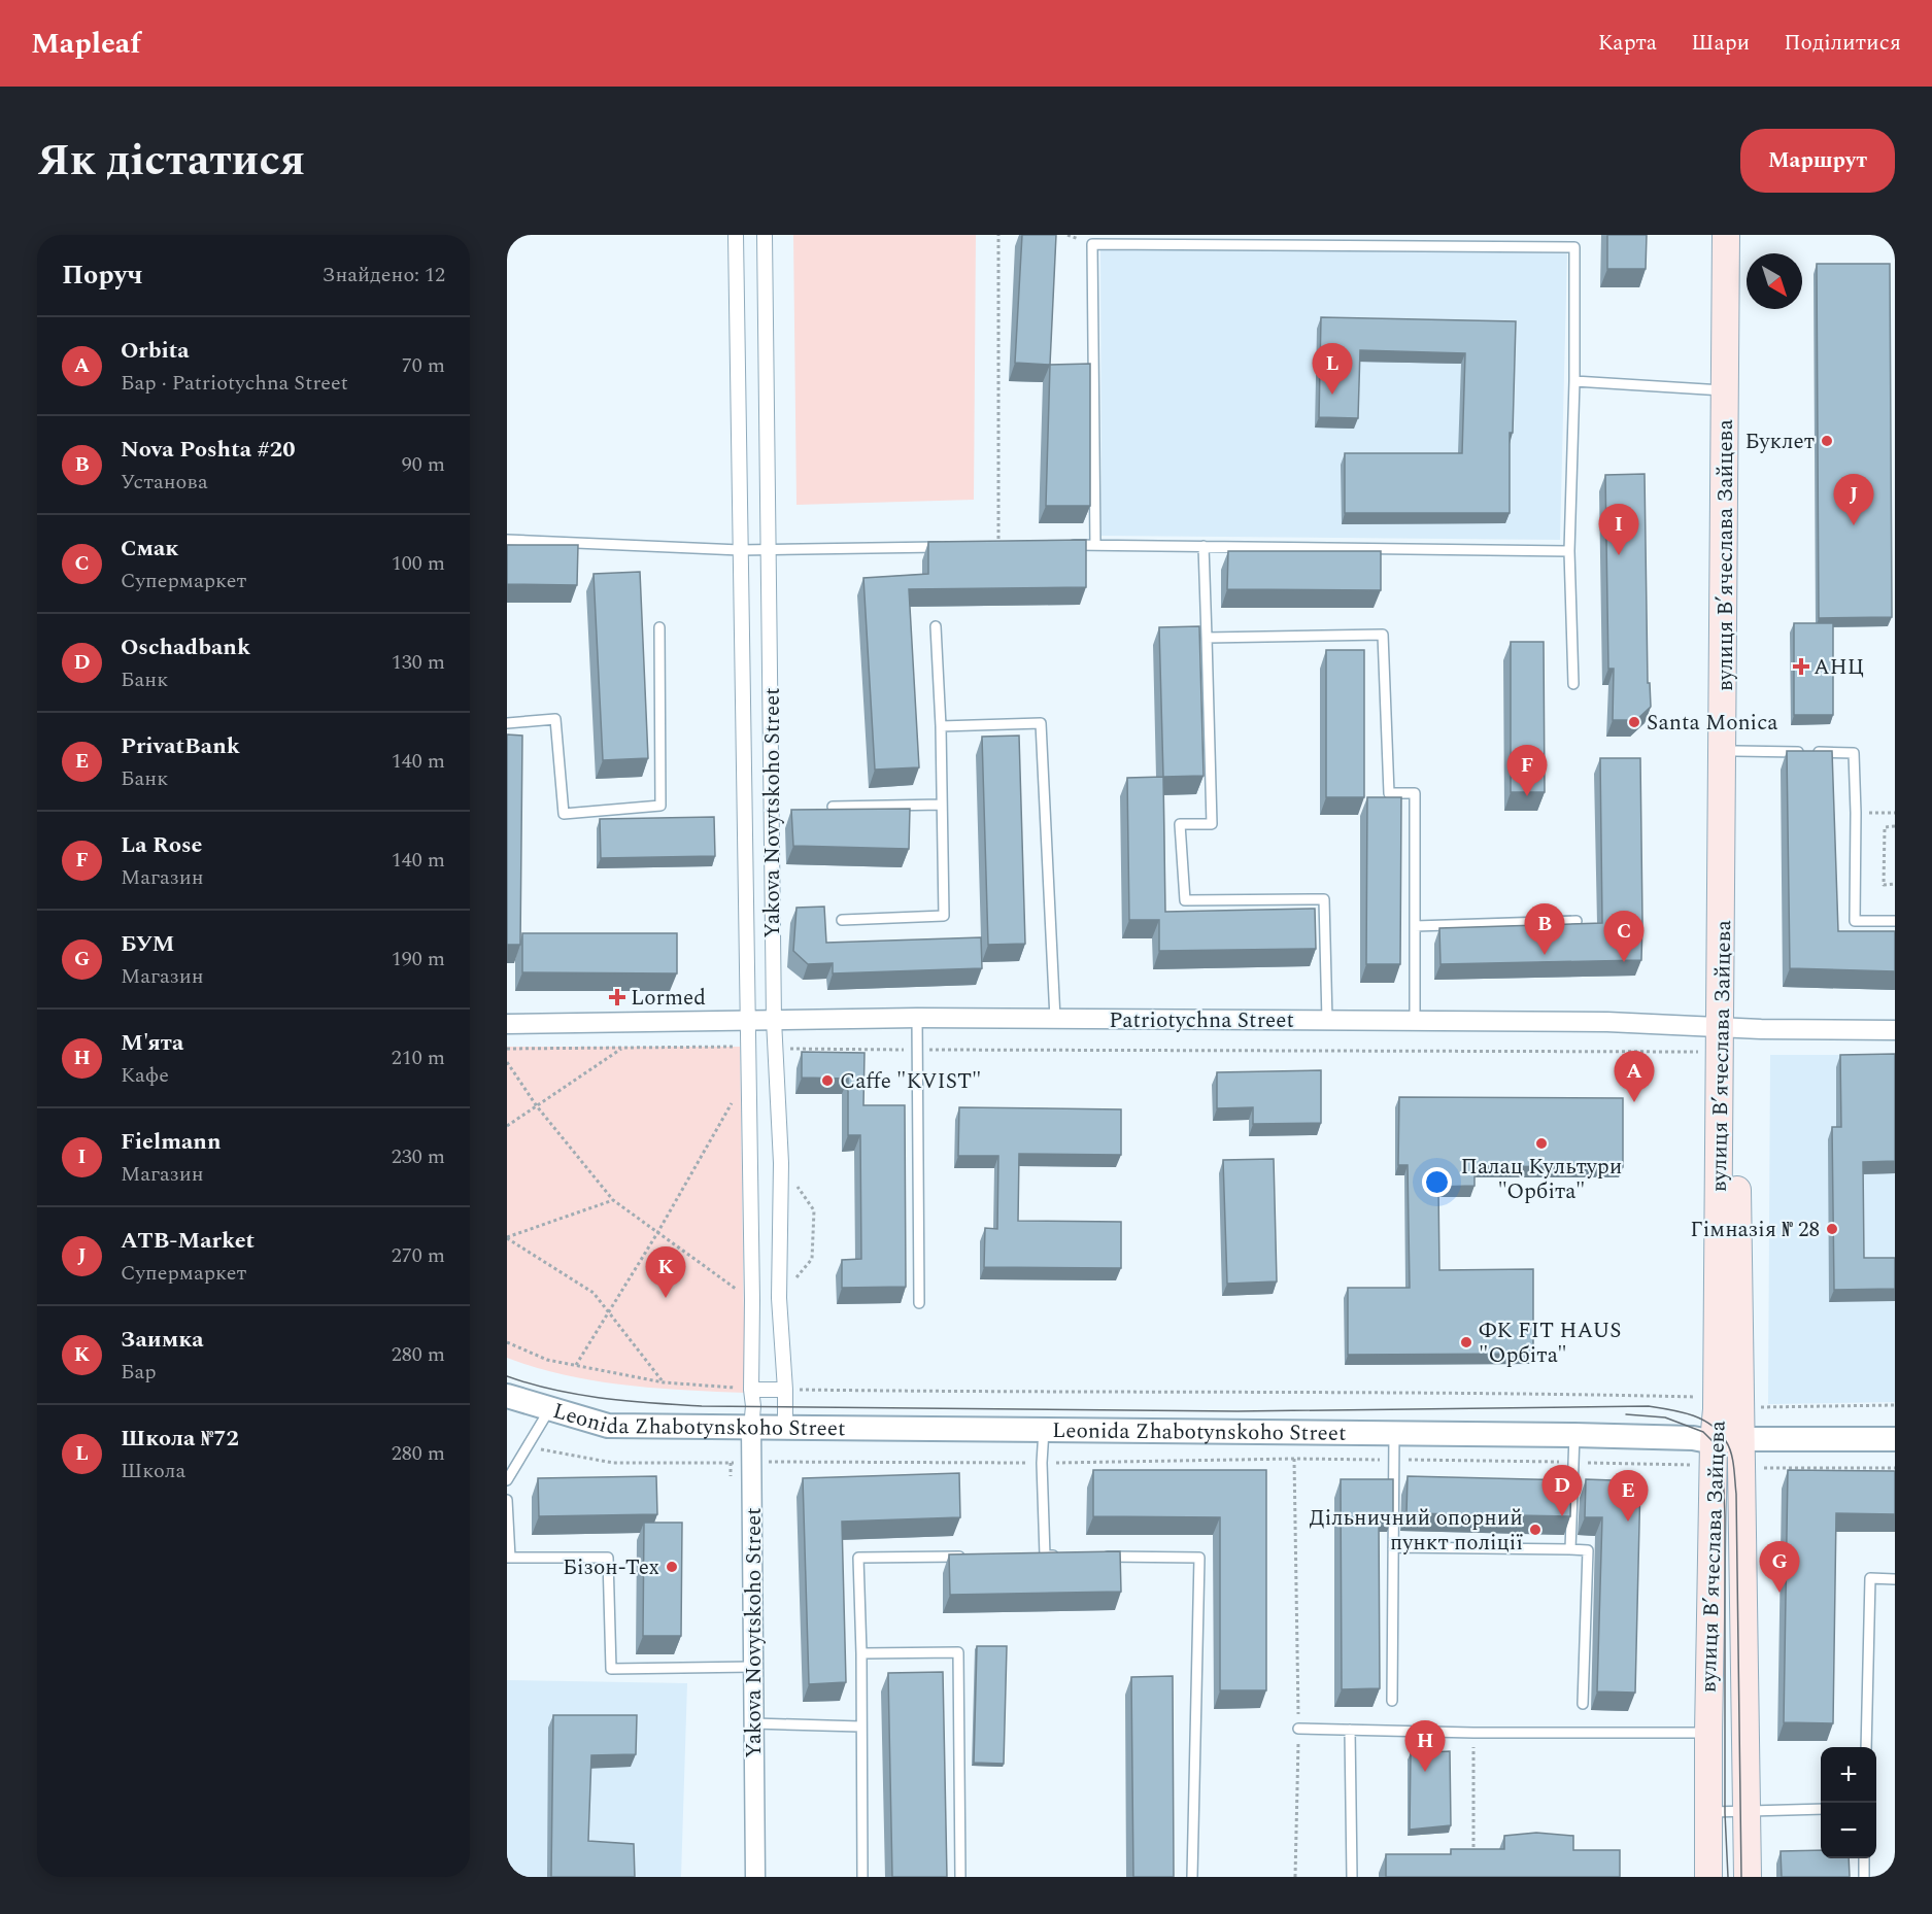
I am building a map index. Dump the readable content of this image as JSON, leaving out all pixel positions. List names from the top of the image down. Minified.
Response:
{"streets":{"main road":["вулиця Вʼячеслава Зайцева"],"street":["Yakova Novytskoho Street","Patriotychna Street","Leonida Zhabotynskoho Street"]},"crossings":[["вулиця Вʼячеслава Зайцева","Patriotychna Street"],["вулиця Вʼячеслава Зайцева","Leonida Zhabotynskoho Street"],["Yakova Novytskoho Street","Patriotychna Street"],["Yakova Novytskoho Street","Leonida Zhabotynskoho Street"]],"places":{"other":["Буклет","Santa Monica","Caffe \"KVIST\"","Палац Культури \"Орбіта\"","Гімназія № 28","ФК FIT HAUS \"Орбіта\"","Дільничний опорний пункт поліції","Бізон-Тех"],"health":["АНЦ","Lormed"]},"north":"bottom right","page":{"header":"Mapleaf","nav":["Карта","Шари","Поділитися"],"title":"Як дістатися","buttons":"Маршрут","heading":["Поруч","Знайдено: 12"],"list":[{"mark":"A","name":"Orbita","note":"Бар · Patriotychna Street","value":"70 m"},{"mark":"B","name":"Nova Poshta #20","note":"Установа","value":"90 m"},{"mark":"C","name":"Смак","note":"Супермаркет","value":"100 m"},{"mark":"D","name":"Oschadbank","note":"Банк","value":"130 m"},{"mark":"E","name":"PrivatBank","note":"Банк","value":"140 m"},{"mark":"F","name":"La Rose","note":"Магазин","value":"140 m"},{"mark":"G","name":"БУМ","note":"Магазин","value":"190 m"},{"mark":"H","name":"М'ята","note":"Кафе","value":"210 m"},{"mark":"I","name":"Fielmann","note":"Магазин","value":"230 m"},{"mark":"J","name":"ATB-Market","note":"Супермаркет","value":"270 m"},{"mark":"K","name":"Заимка","note":"Бар","value":"280 m"},{"mark":"L","name":"Школа №72","note":"Школа","value":"280 m"}],"pins":["L","J","I","F","B","C","A","K","D","E","G","H"],"map_buttons":["+","−"]}}
